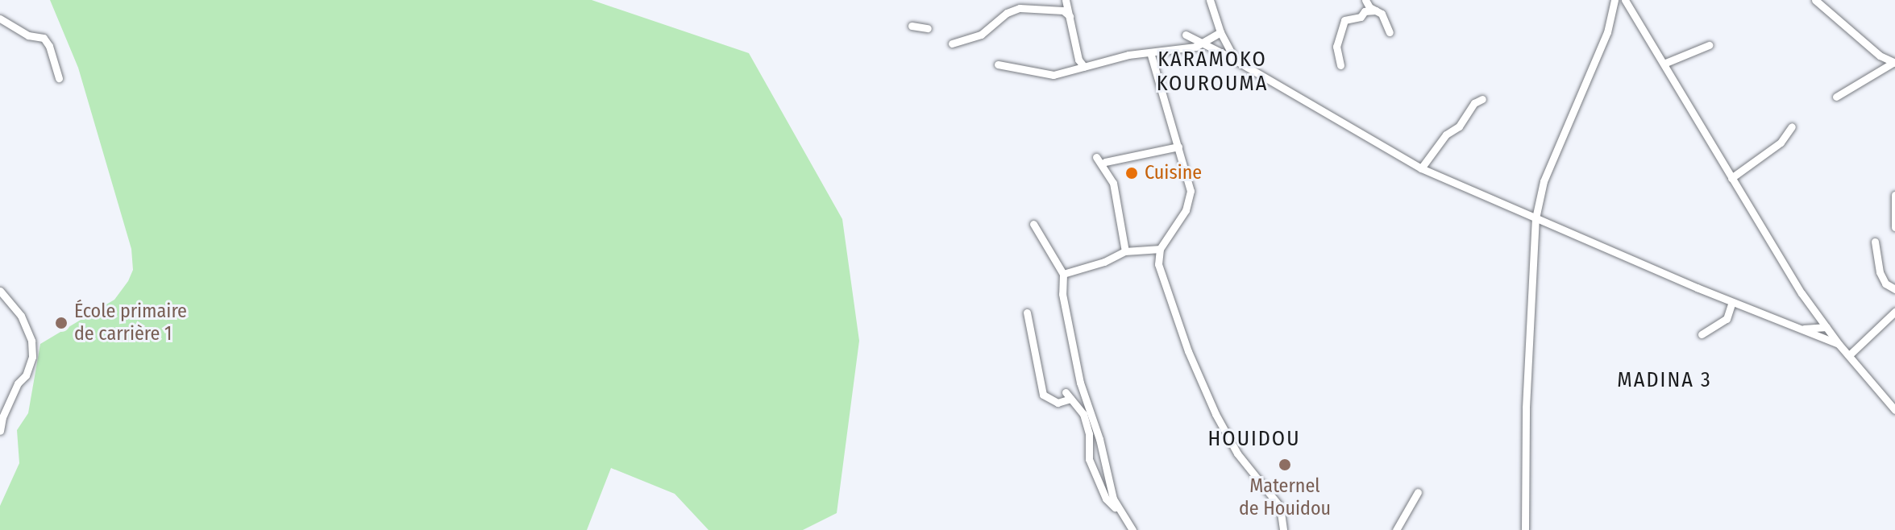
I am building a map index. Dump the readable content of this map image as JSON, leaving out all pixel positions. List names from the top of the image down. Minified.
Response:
{"districts":["KARAMOKO KOUROUMA","MADINA 3","HOUIDOU"],"places":["Cuisine","École primaire de carrière 1","Maternel de Houidou"]}
